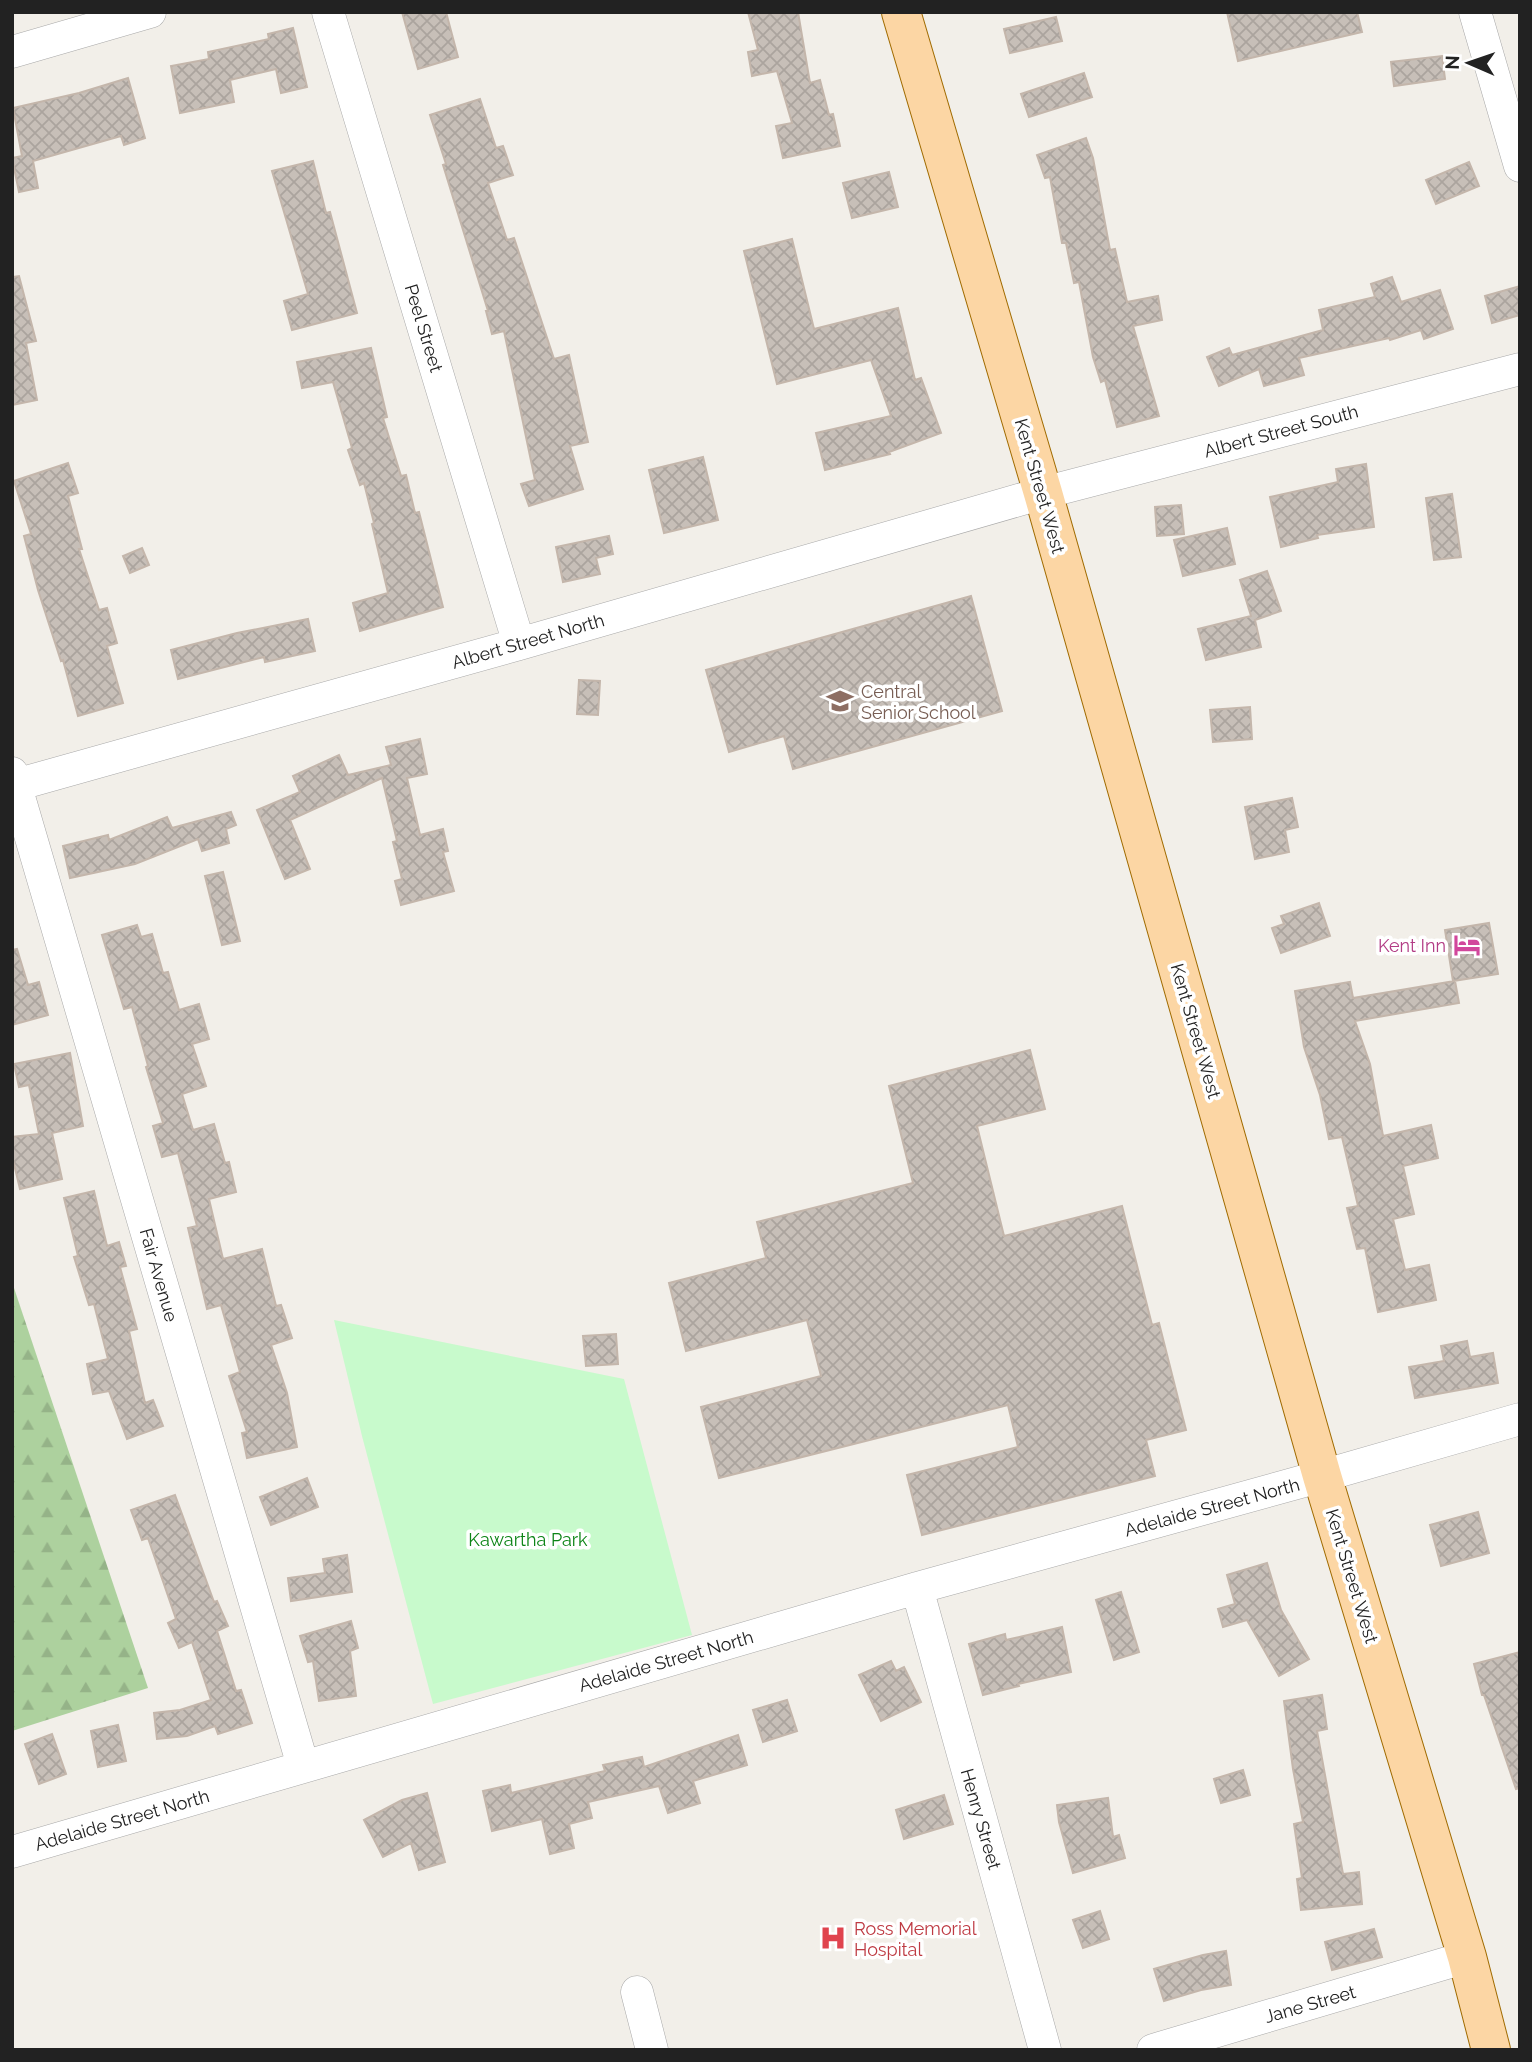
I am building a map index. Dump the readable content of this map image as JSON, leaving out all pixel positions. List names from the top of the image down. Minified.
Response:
{"streets":{"main road":["Kent Street West"],"street":["Peel Street","Albert Street South","Albert Street North","Fair Avenue","Adelaide Street North","Henry Street","Jane Street"]},"crossings":[["Peel Street","Albert Street North"],["Albert Street South","Kent Street West"],["Albert Street South","Albert Street North"],["Kent Street West","Albert Street North"],["Kent Street West","Adelaide Street North"],["Kent Street West","Jane Street"],["Albert Street North","Fair Avenue"],["Fair Avenue","Adelaide Street North"],["Adelaide Street North","Henry Street"]],"parks":["Kawartha Park"],"places":{"school or university":["Central Senior School"],"hotel":["Kent Inn"],"hospital":["Ross Memorial Hospital"]},"north":"left"}
